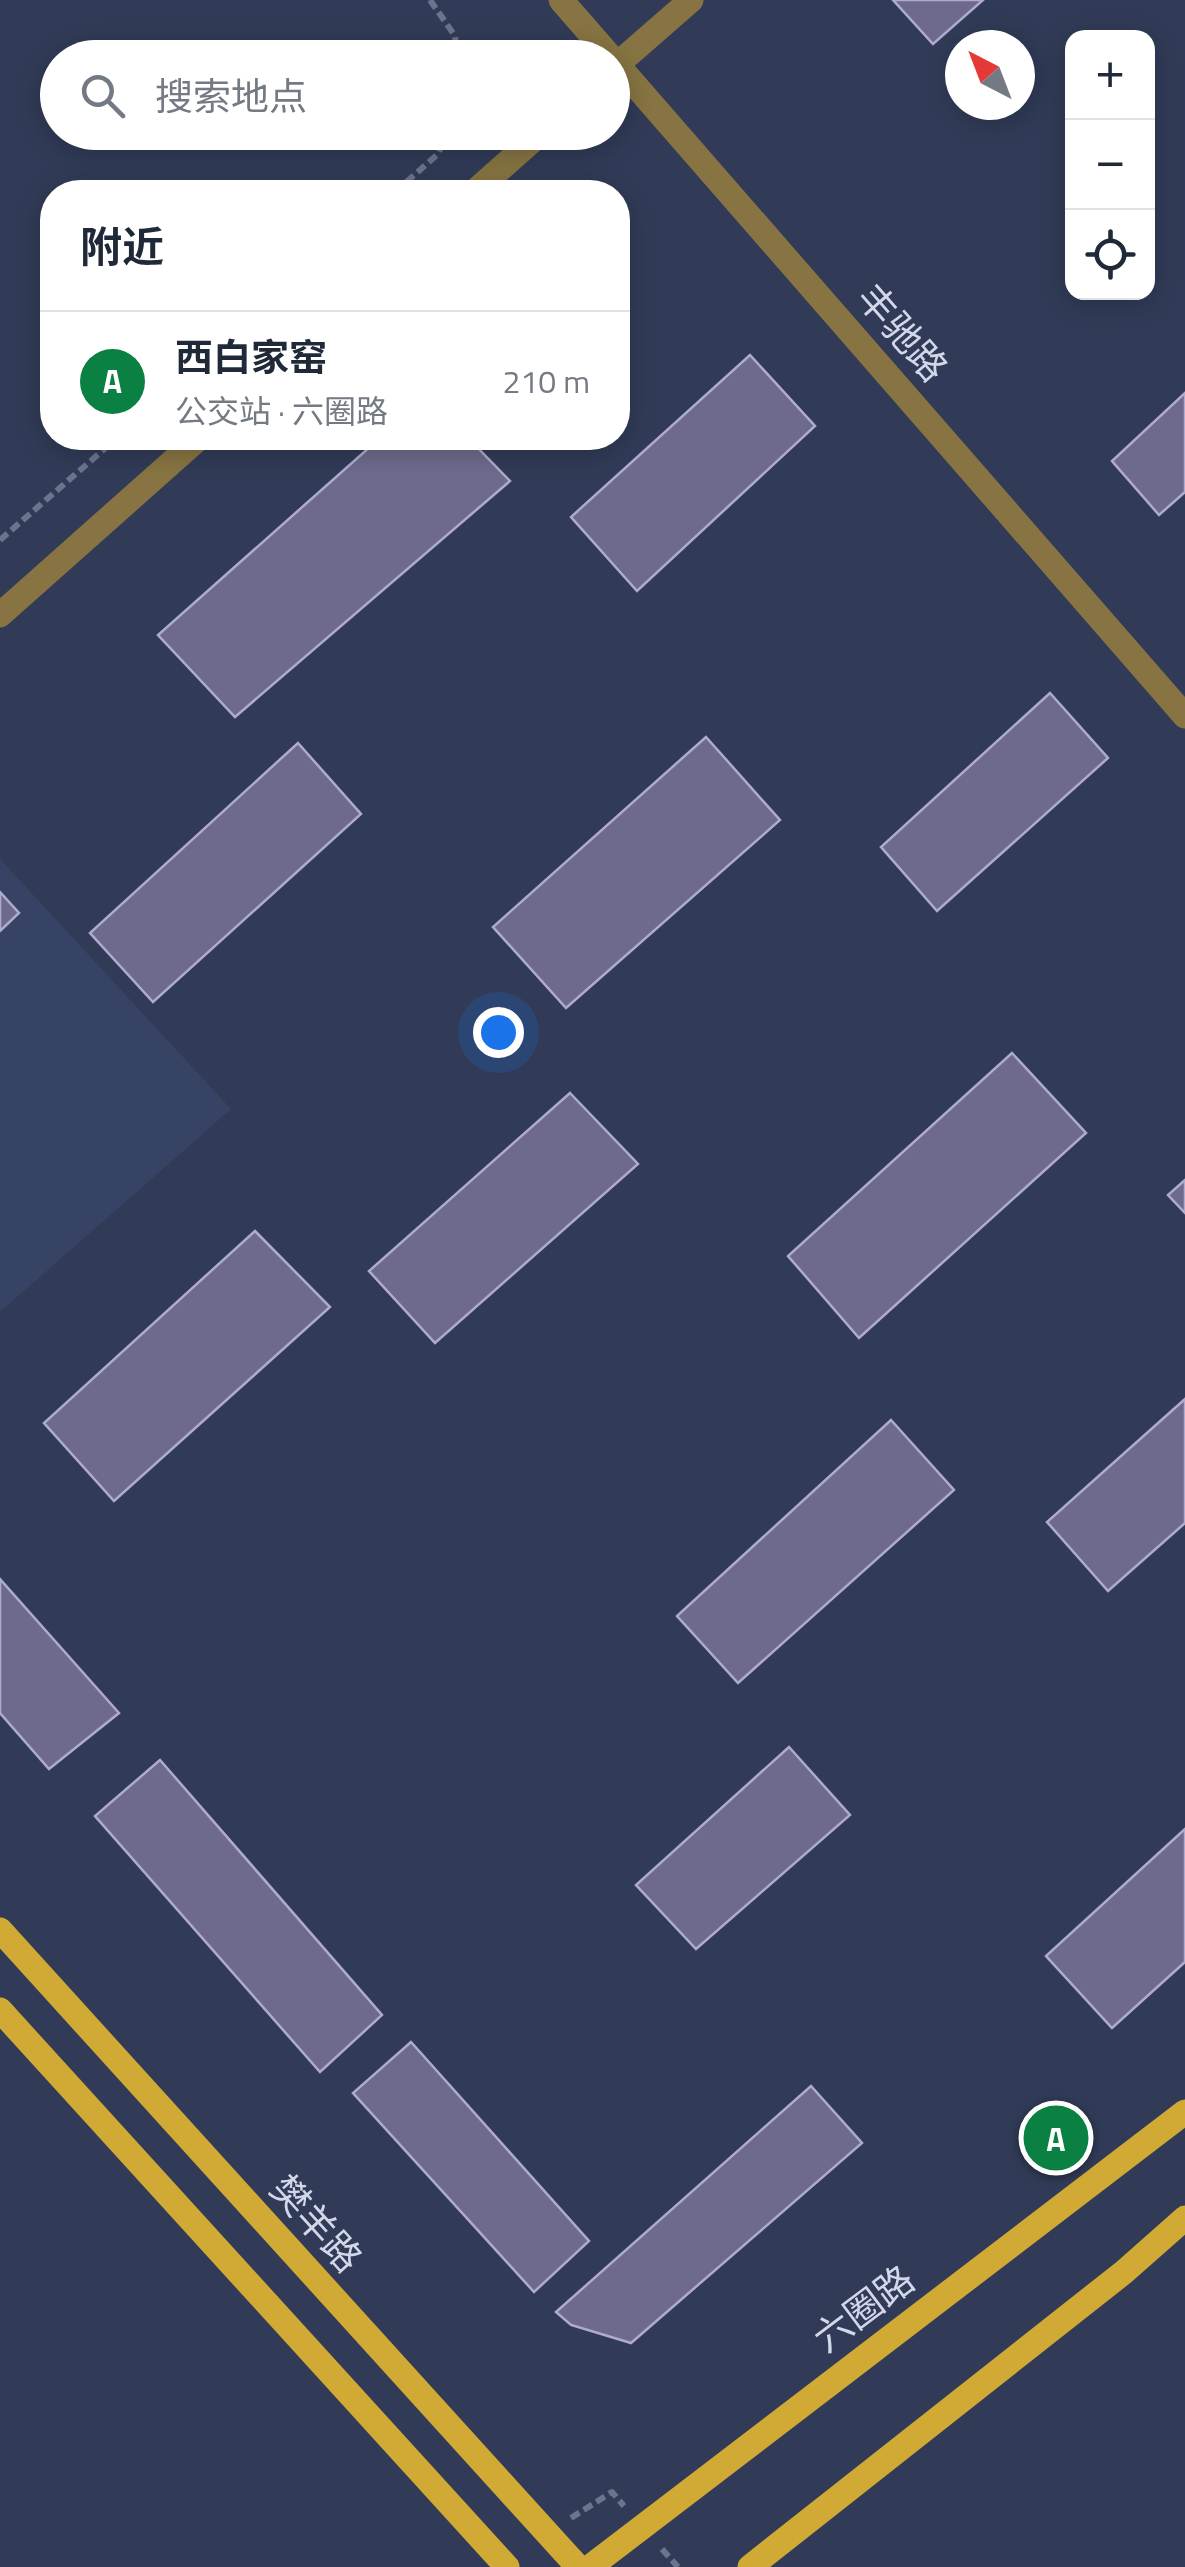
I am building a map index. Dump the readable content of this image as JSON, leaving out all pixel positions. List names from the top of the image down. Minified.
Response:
{"streets":{"main road":["樊羊路","六圈路"],"street":["丰驰路"]},"north":"top left","page":{"map_buttons":["+","−"],"search":"搜索地点","heading":"附近","list":[{"mark":"A","name":"西白家窑","note":"公交站 · 六圈路","value":"210 m"}],"pins":"A"}}
